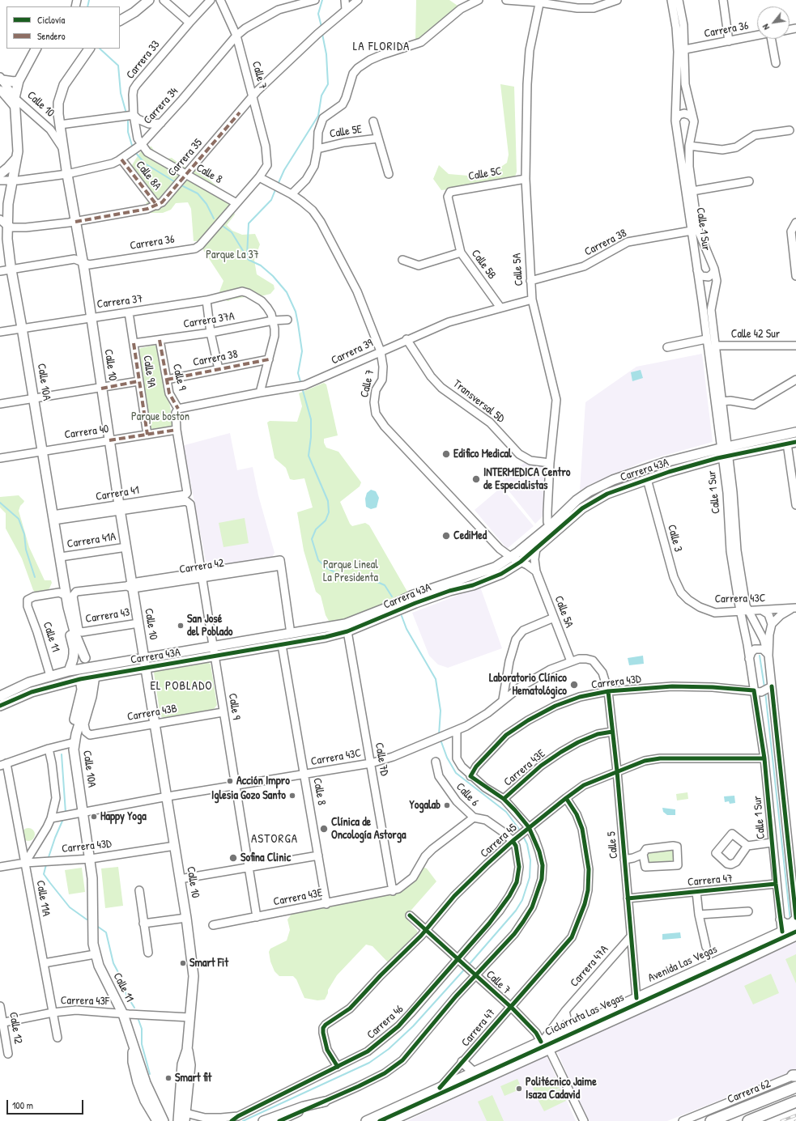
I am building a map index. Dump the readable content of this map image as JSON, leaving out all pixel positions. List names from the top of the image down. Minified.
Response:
{"streets":{"highway":["Carrera 62"],"main road":["Calle 10","Calle 10A","Carrera 43A","Calle 11","Avenida Las Vegas"],"street":["Carrera 36","Carrera 33","Calle 7","Carrera 34","Calle 5E","Carrera 35","Calle 8","Calle 5C","Calle 8A","Calle 1 Sur","Carrera 38","Calle 5B","Calle 5A","Carrera 37","Carrera 37A","Calle 42 Sur","Carrera 39","Calle 9A","Calle 9","Transversal 5D","Carrera 40","Carrera 41","Calle 3","Carrera 41A","Carrera 42","Carrera 43C","Carrera 43","Carrera 43D","Carrera 43B","Calle 7D","Carrera 43E","Calle 6","Carrera 45","Calle 5","Carrera 47","Calle 11A","Carrera 47A","Carrera 43F","Carrera 46","Calle 12"],"cycle path":["Ciclorruta Las Vegas"]},"crossings":[["Carrera 36","Calle 7"],["Carrera 36","Calle 10"],["Carrera 36","Calle 8"],["Carrera 36","Calle 1 Sur"],["Carrera 36","Calle 10A"],["Calle 7","Carrera 34"],["Calle 7","Carrera 35"],["Calle 7","Carrera 39"],["Calle 7","Carrera 43A"],["Calle 7","Carrera 45"],["Calle 7","Carrera 47"],["Calle 7","Avenida Las Vegas"],["Calle 7","Carrera 47A"],["Calle 7","Carrera 46"],["Calle 10","Carrera 34"],["Calle 10","Carrera 35"],["Calle 10","Carrera 37"],["Calle 10","Calle 10A"],["Calle 10","Carrera 40"],["Calle 10","Carrera 43A"],["Calle 10","Carrera 41"],["Calle 10","Carrera 41A"],["Calle 10","Carrera 42"],["Calle 10","Carrera 43C"],["Calle 10","Carrera 43"],["Calle 10","Carrera 43D"],["Calle 10","Carrera 43B"],["Calle 10","Carrera 43F"],["Carrera 34","Calle 8"],["Carrera 34","Calle 8A"],["Carrera 34","Calle 10A"],["Carrera 35","Calle 8"],["Carrera 35","Calle 8A"],["Carrera 35","Calle 10A"],["Calle 8","Carrera 43A"],["Calle 8","Carrera 43C"],["Calle 8","Carrera 43E"],["Calle 5C","Calle 5B"],["Calle 5C","Calle 5A"],["Calle 1 Sur","Carrera 38"],["Calle 1 Sur","Calle 42 Sur"],["Calle 1 Sur","Carrera 43A"],["Calle 1 Sur","Carrera 43C"],["Calle 1 Sur","Carrera 43D"],["Calle 1 Sur","Carrera 45"],["Calle 1 Sur","Carrera 47"],["Calle 1 Sur","Avenida Las Vegas"],["Carrera 38","Calle 5A"],["Carrera 38","Calle 9"],["Calle 5B","Carrera 39"],["Calle 5A","Carrera 39"],["Calle 5A","Transversal 5D"],["Calle 5A","Carrera 43A"],["Calle 5A","Carrera 43C"],["Carrera 37","Carrera 37A"],["Carrera 37","Calle 9A"],["Carrera 37","Calle 10A"],["Carrera 37A","Calle 9A"],["Carrera 37A","Calle 9"],["Carrera 39","Calle 9"],["Carrera 39","Transversal 5D"],["Calle 9A","Carrera 40"],["Calle 9","Carrera 40"],["Calle 9","Carrera 43A"],["Calle 9","Carrera 41"],["Calle 9","Carrera 42"],["Calle 9","Carrera 43C"],["Calle 9","Carrera 43B"],["Calle 9","Carrera 43E"],["Calle 10A","Carrera 40"],["Calle 10A","Carrera 41"],["Calle 10A","Carrera 41A"],["Calle 10A","Carrera 43C"],["Calle 10A","Calle 11"],["Calle 10A","Carrera 43D"],["Carrera 43A","Calle 3"],["Carrera 43A","Carrera 42"],["Carrera 43A","Calle 11"],["Carrera 43A","Carrera 43B"],["Carrera 43A","Calle 7D"],["Calle 3","Carrera 43C"],["Carrera 42","Carrera 43"],["Carrera 43C","Calle 7D"],["Carrera 43C","Calle 6"],["Carrera 43C","Calle 5"],["Calle 11","Carrera 43D"],["Calle 11","Carrera 43F"],["Carrera 43D","Calle 6"],["Carrera 43D","Calle 5"],["Carrera 43D","Calle 11A"],["Calle 7D","Carrera 43E"],["Carrera 43E","Calle 6"],["Carrera 43E","Calle 5"],["Calle 6","Carrera 45"],["Calle 6","Carrera 46"],["Carrera 45","Calle 5"],["Carrera 45","Carrera 47"],["Carrera 45","Carrera 46"],["Calle 5","Carrera 47"],["Calle 5","Avenida Las Vegas"],["Calle 5","Carrera 47A"],["Carrera 47","Avenida Las Vegas"],["Calle 11A","Carrera 43F"],["Avenida Las Vegas","Carrera 47A"],["Carrera 43F","Calle 12"]],"districts":["LA FLORIDA","EL POBLADO","ASTORGA"],"parks":["Parque La 37","Parque boston","Parque Lineal La Presidenta"],"places":["Edifico Medical","INTERMEDICA Centro de Especialistas","CediMed","San José del Poblado","Laboratorio Clínico Hematológico","Acción Impro","Iglesia Gozo Santo","Yogalab","Happy Yoga","Clínica de Oncología Astorga","Sofina Clinic","Smart Fit","Smart fit","Politécnico Jaime Isaza Cadavid"],"legend":["Ciclovía","Sendero"],"scale_bar":"100 m","north":"bottom left"}
